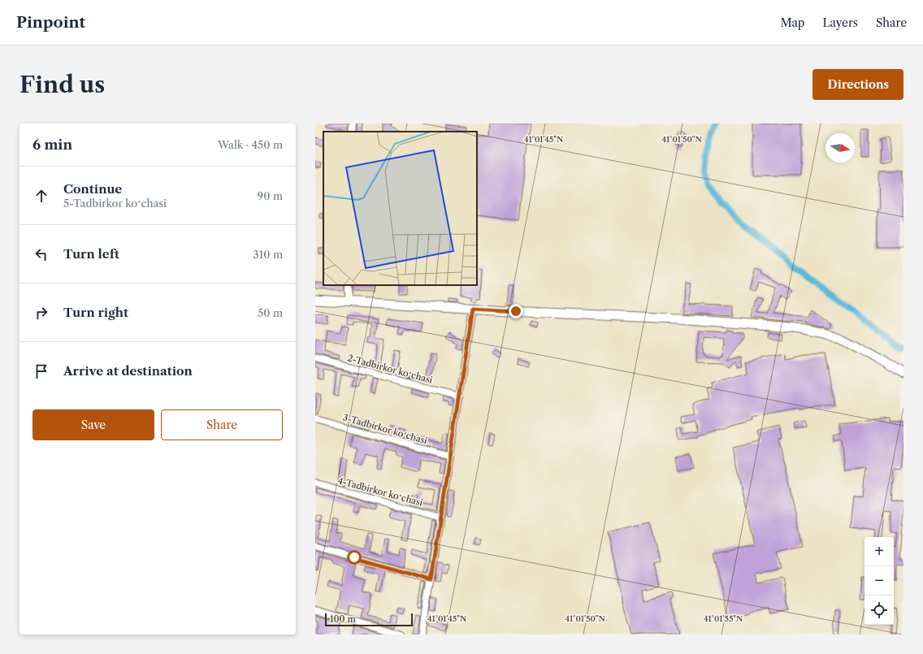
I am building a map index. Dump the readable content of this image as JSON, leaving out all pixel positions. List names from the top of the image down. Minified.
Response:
{"streets":{"street":["2-Tadbirkor koʻchasi","3-Tadbirkor koʻchasi","4-Tadbirkor koʻchasi"]},"scale_bar":"100 m","north":"right","page":{"header":"Pinpoint","nav":["Map","Layers","Share"],"buttons":["Directions",["Save","Share"]],"title":"Find us","heading":["6 min","Walk · 450 m"],"list":[["Continue","5-Tadbirkor koʻchasi","90 m"],["Turn left","310 m"],["Turn right","50 m"],"Arrive at destination"],"map_buttons":["+","−"],"scale":"100 m"},"coordinates":["41°01'45\"N","41°01'50\"N","41°01'55\"N"]}
